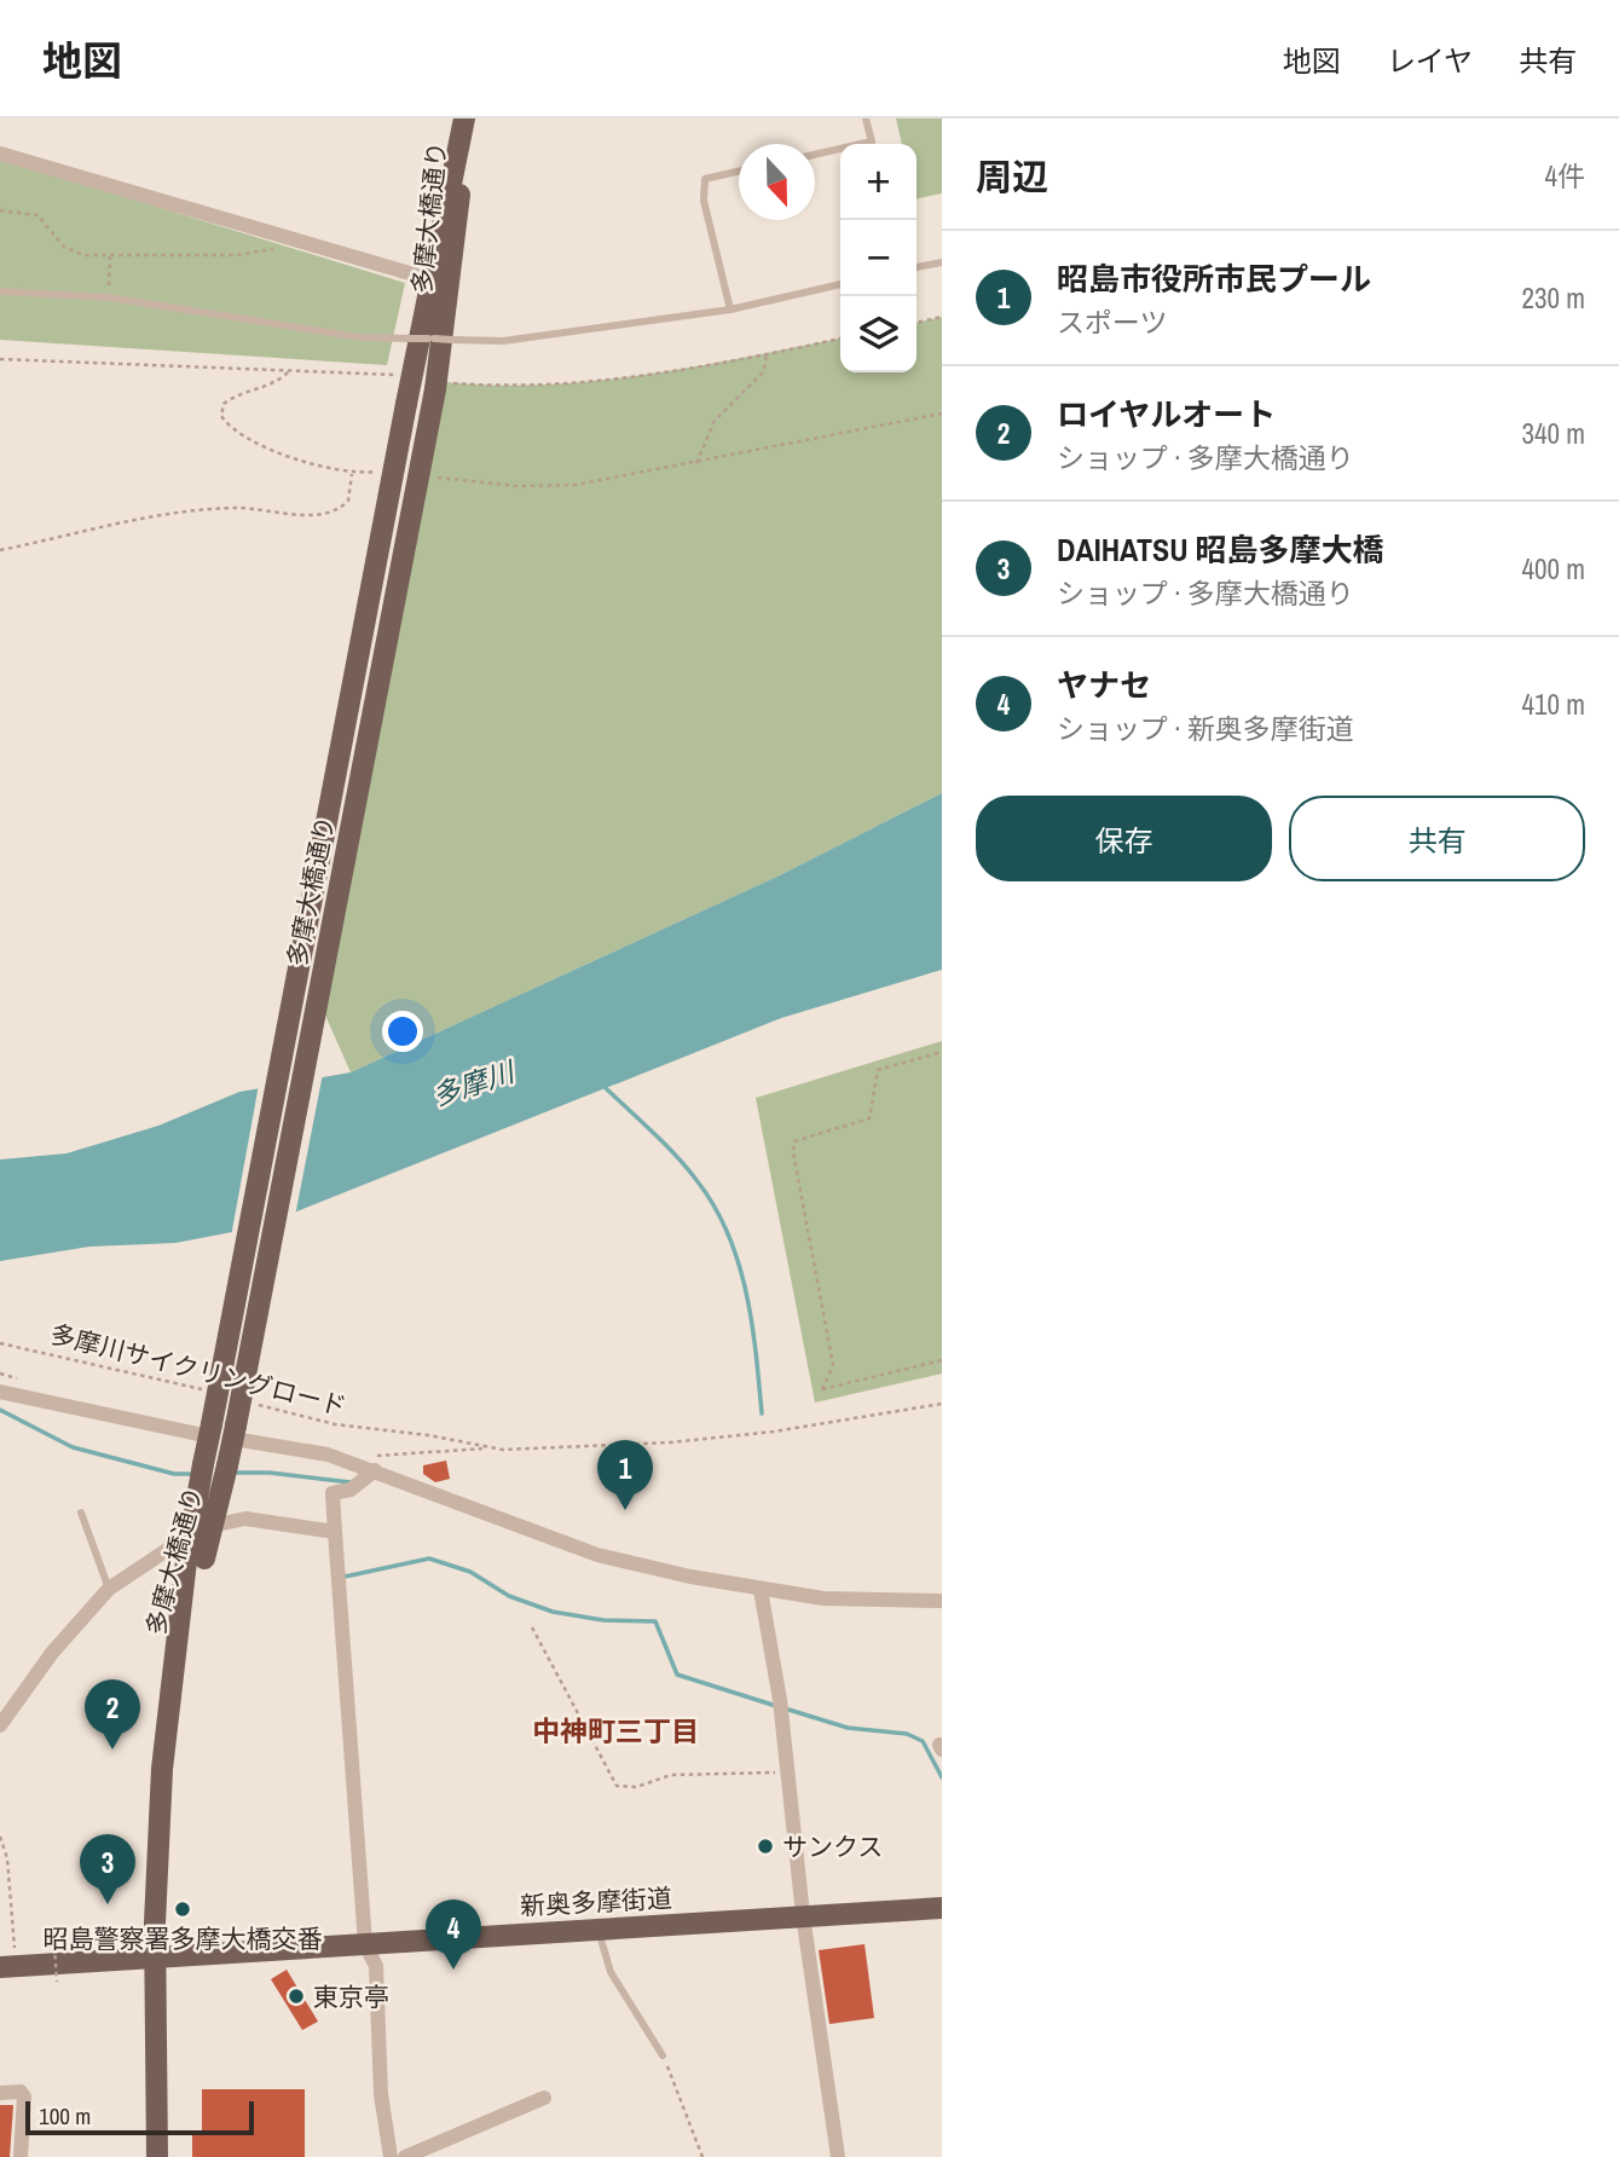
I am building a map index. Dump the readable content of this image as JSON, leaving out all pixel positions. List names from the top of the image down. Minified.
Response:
{"streets":{"main road":["多摩大橋通り","新奥多摩街道"],"path":["多摩川サイクリングロード"]},"crossings":[["多摩大橋通り","新奥多摩街道"]],"districts":["中神町三丁目"],"water":["多摩川"],"places":["サンクス","昭島警察署多摩大橋交番","東京亭"],"scale_bar":"100 m","north":"bottom","page":{"header":"地図","nav":["地図","レイヤ","共有"],"heading":["周辺","4件"],"map_buttons":["+","−"],"list":[{"mark":"1","name":"昭島市役所市民プール","note":"スポーツ","value":"230 m"},{"mark":"2","name":"ロイヤルオート","note":"ショップ · 多摩大橋通り","value":"340 m"},{"mark":"3","name":"DAIHATSU 昭島多摩大橋","note":"ショップ · 多摩大橋通り","value":"400 m"},{"mark":"4","name":"ヤナセ","note":"ショップ · 新奥多摩街道","value":"410 m"}],"buttons":["保存","共有"],"pins":["1","2","3","4"],"scale":"100 m"}}
